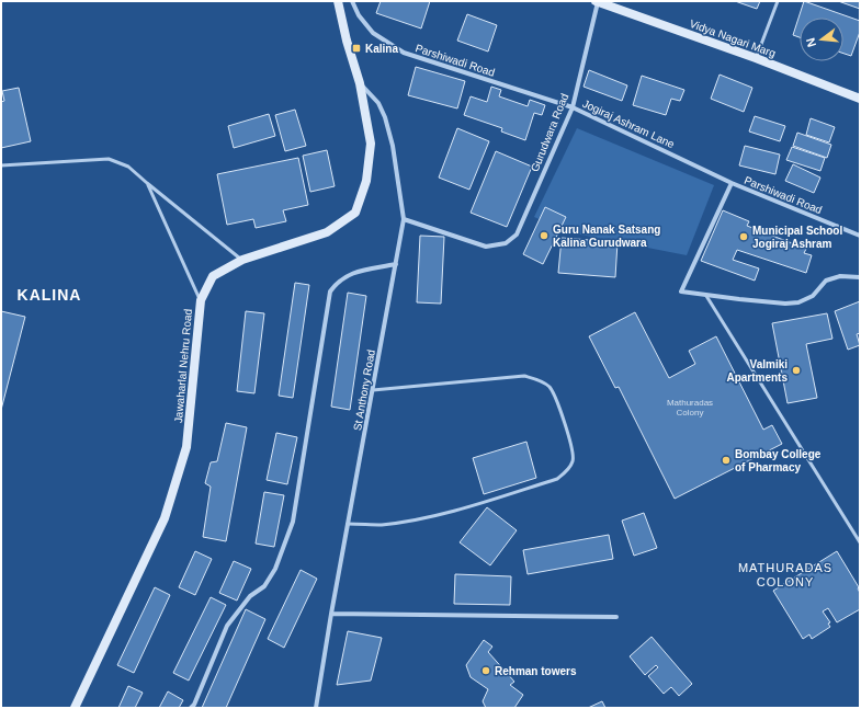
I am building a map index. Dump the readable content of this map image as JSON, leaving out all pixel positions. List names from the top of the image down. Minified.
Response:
{"streets":{"main road":["Vidya Nagari Marg","Jawaharlal Nehru Road"],"street":["Parshiwadi Road","Jogiraj Ashram Lane","Gurudwara Road","St Anthony Road"]},"crossings":[["Vidya Nagari Marg","Gurudwara Road"],["Parshiwadi Road","Jogiraj Ashram Lane"],["Parshiwadi Road","Gurudwara Road"],["Jogiraj Ashram Lane","Gurudwara Road"],["Gurudwara Road","St Anthony Road"],["Jawaharlal Nehru Road","St Anthony Road"]],"districts":["KALINA","MATHURADAS COLONY"],"places":{"transit":["Kalina"],"other":["Guru Nanak Satsang Kalina Gurudwara","Municipal School Jogiraj Ashram","Valmiki Apartments","Bombay College of Pharmacy","Rehman towers"]},"house_numbers":["Mathuradas Colony"],"north":"left"}
